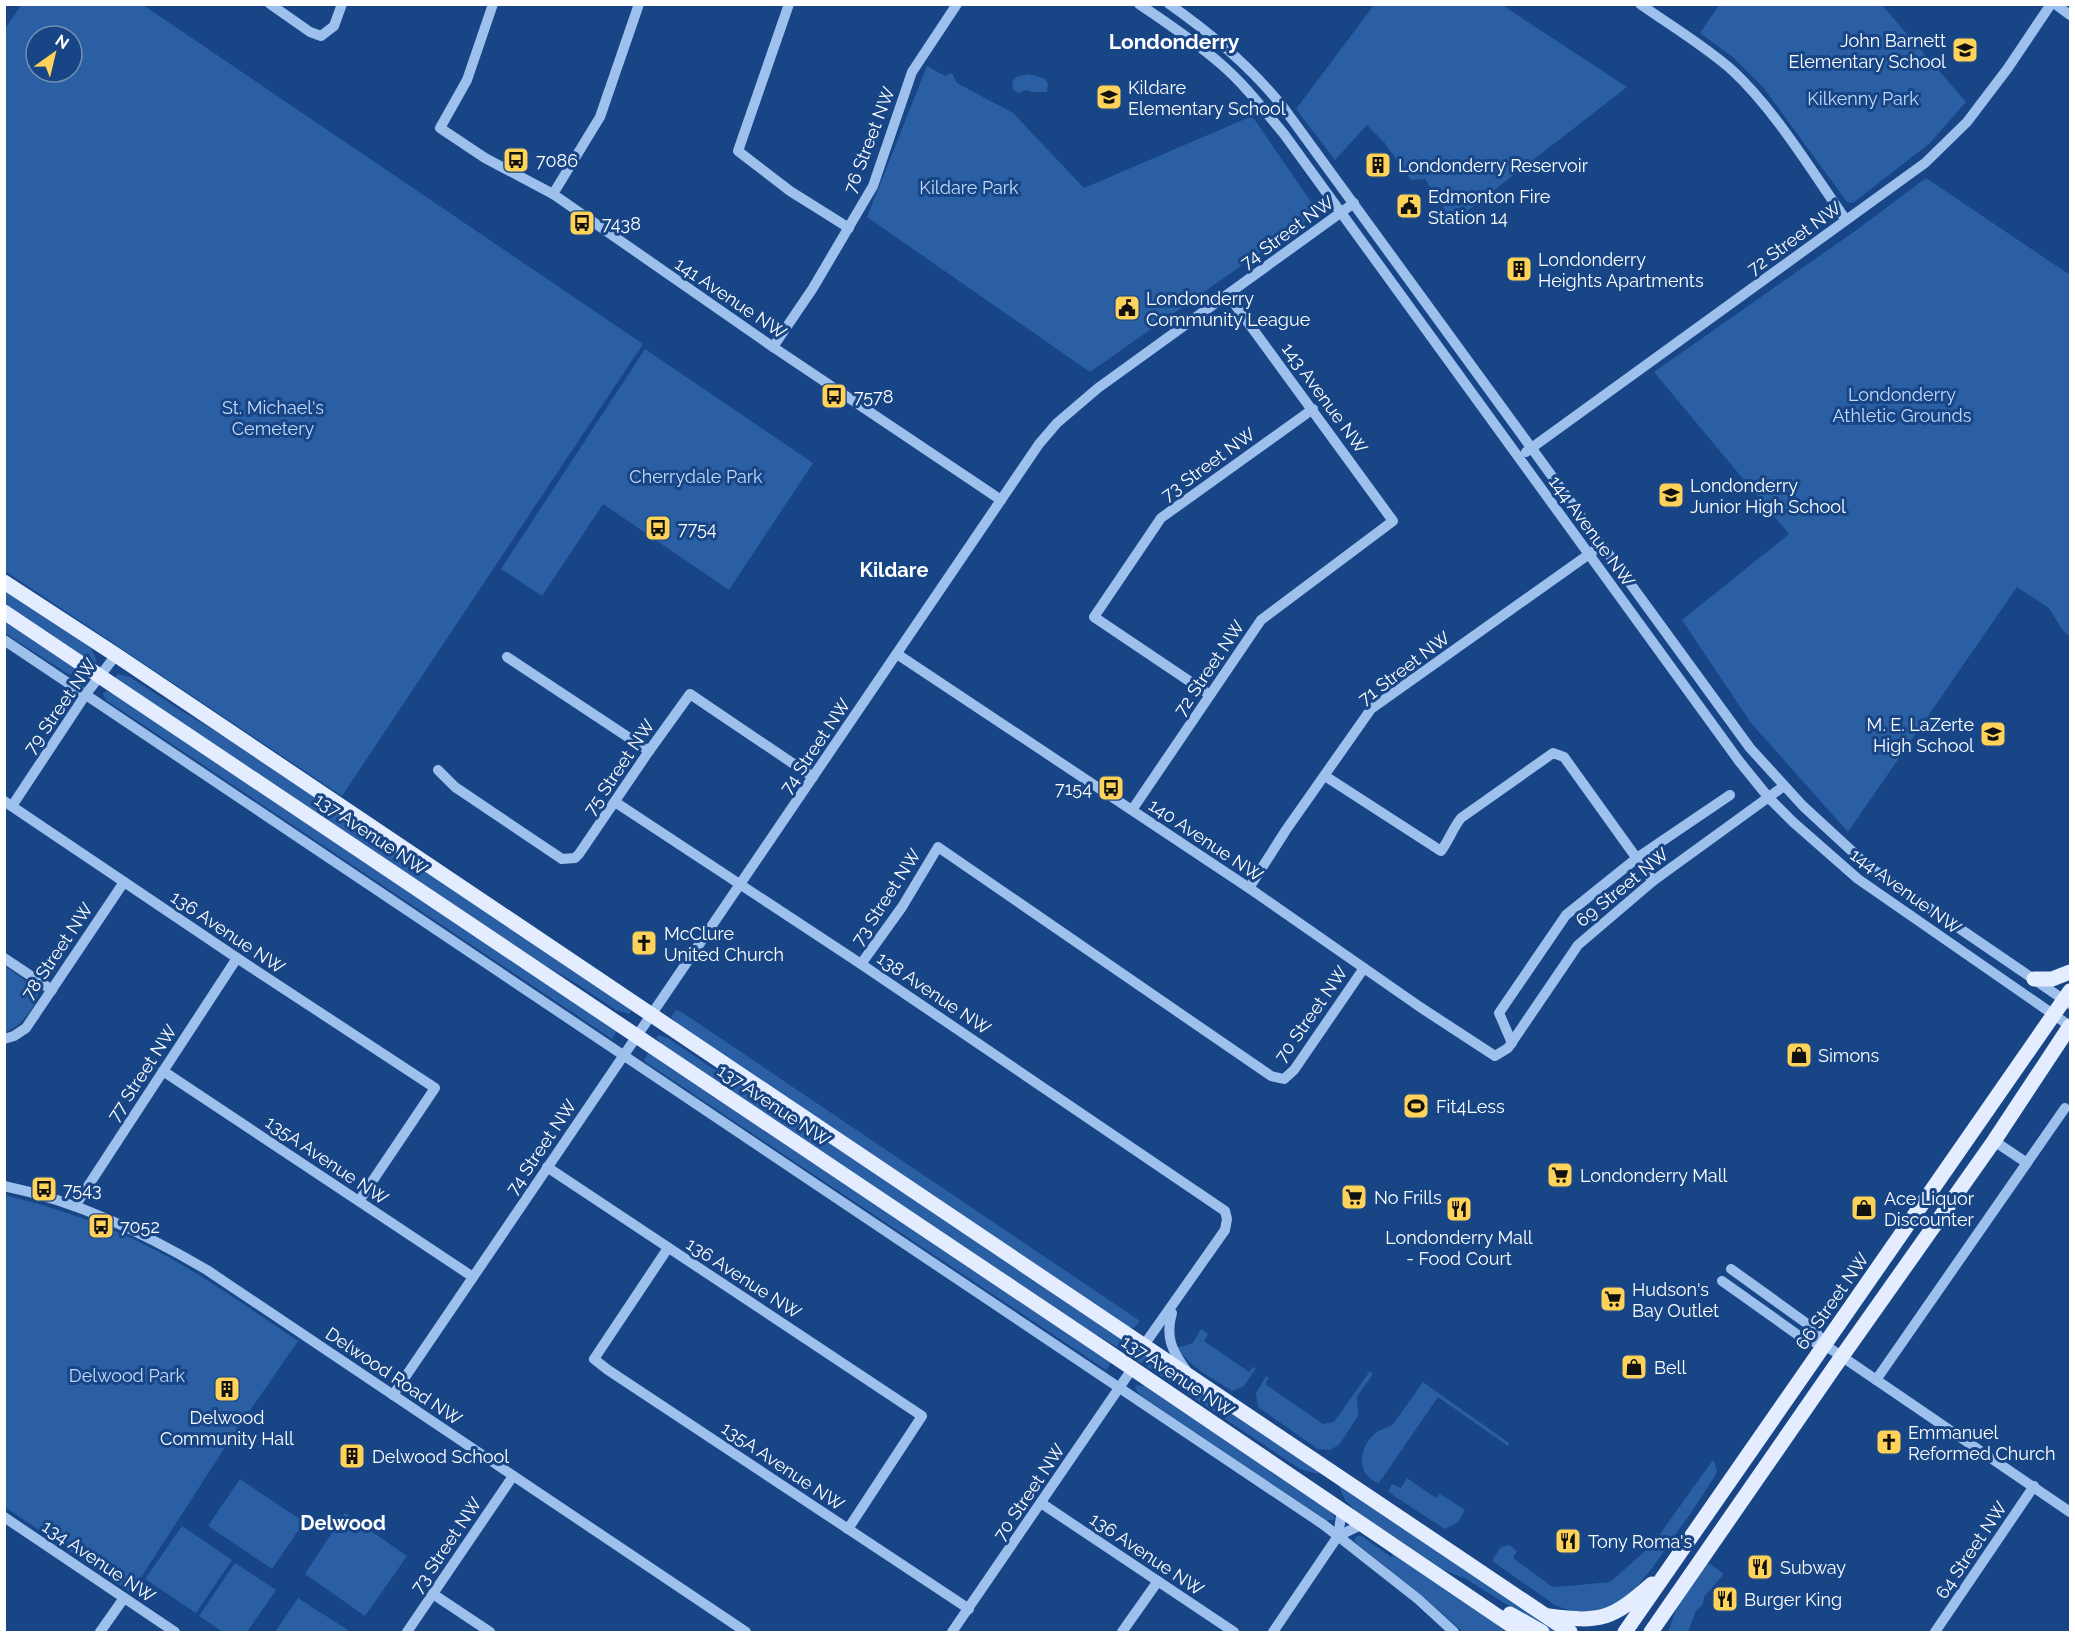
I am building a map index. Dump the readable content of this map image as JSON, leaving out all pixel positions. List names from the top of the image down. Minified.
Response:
{"streets":{"main road":["137 Avenue NW","66 Street NW"],"street":["76 Street NW","74 Street NW","72 Street NW","141 Avenue NW","143 Avenue NW","73 Street NW","144 Avenue NW","71 Street NW","79 Street NW","75 Street NW","140 Avenue NW","69 Street NW","136 Avenue NW","78 Street NW","138 Avenue NW","70 Street NW","77 Street NW","135A Avenue NW","Delwood Road NW","64 Street NW","134 Avenue NW"]},"crossings":[["76 Street NW","141 Avenue NW"],["74 Street NW","141 Avenue NW"],["74 Street NW","143 Avenue NW"],["74 Street NW","144 Avenue NW"],["74 Street NW","75 Street NW"],["74 Street NW","137 Avenue NW"],["74 Street NW","140 Avenue NW"],["74 Street NW","136 Avenue NW"],["74 Street NW","138 Avenue NW"],["74 Street NW","135A Avenue NW"],["74 Street NW","Delwood Road NW"],["72 Street NW","143 Avenue NW"],["72 Street NW","73 Street NW"],["72 Street NW","144 Avenue NW"],["72 Street NW","140 Avenue NW"],["143 Avenue NW","73 Street NW"],["73 Street NW","138 Avenue NW"],["73 Street NW","70 Street NW"],["73 Street NW","Delwood Road NW"],["144 Avenue NW","71 Street NW"],["144 Avenue NW","69 Street NW"],["144 Avenue NW","66 Street NW"],["71 Street NW","140 Avenue NW"],["79 Street NW","137 Avenue NW"],["79 Street NW","136 Avenue NW"],["75 Street NW","138 Avenue NW"],["137 Avenue NW","138 Avenue NW"],["137 Avenue NW","70 Street NW"],["140 Avenue NW","69 Street NW"],["140 Avenue NW","70 Street NW"],["136 Avenue NW","78 Street NW"],["136 Avenue NW","70 Street NW"],["136 Avenue NW","77 Street NW"],["136 Avenue NW","135A Avenue NW"],["70 Street NW","135A Avenue NW"],["77 Street NW","135A Avenue NW"],["77 Street NW","Delwood Road NW"]],"districts":["Londonderry","Kildare","Delwood"],"parks":["Kilkenny Park","Kildare Park","Londonderry Athletic Grounds","St. Michael's Cemetery","Cherrydale Park","Delwood Park"],"places":{"school or university":["John Barnett Elementary School","Kildare Elementary School","Londonderry Junior High School","M. E. LaZerte High School"],"bus stop":["7086","7438","7578","7754","7154","7543","7052"],"building":["Londonderry Reservoir","Londonderry Heights Apartments","Delwood Community Hall","Delwood School"],"public building":["Edmonton Fire Station 14","Londonderry Community League"],"church":["McClure United Church","Emmanuel Reformed Church"],"shop":["Simons","Ace Liquor Discounter","Bell"],"sports":["Fit4Less"],"supermarket":["Londonderry Mall","No Frills","Hudson's Bay Outlet"],"restaurant":["Londonderry Mall - Food Court","Tony Roma's","Subway","Burger King"]},"north":"top right"}
